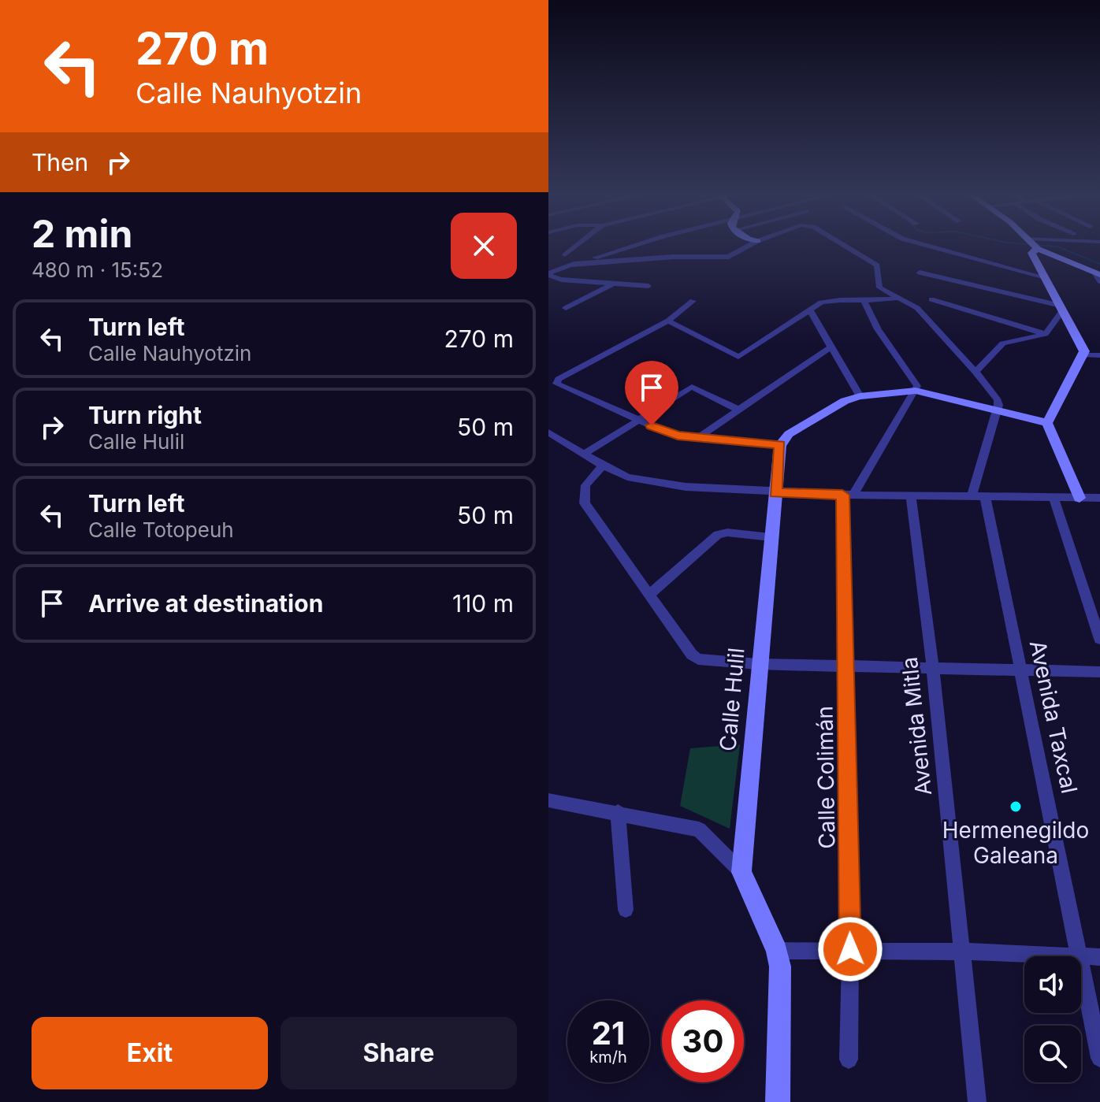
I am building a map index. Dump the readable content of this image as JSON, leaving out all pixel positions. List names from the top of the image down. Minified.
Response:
{"streets":{"street":["Calle Hulil","Avenida Taxcal","Avenida Mitla","Calle Colimán"]},"places":["Hermenegildo Galeana"],"page":{"turn":["270 m","Calle Nauhyotzin"],"then":"Then","heading":["2 min","480 m · 15:52"],"list":[{"name":"Turn left","note":"Calle Nauhyotzin","value":"270 m"},{"name":"Turn right","note":"Calle Hulil","value":"50 m"},{"name":"Turn left","note":"Calle Totopeuh","value":"50 m"},{"name":"Arrive at destination","value":"110 m"}],"speed":"21 km/h","limit":"30","buttons":["Exit","Share"]}}
